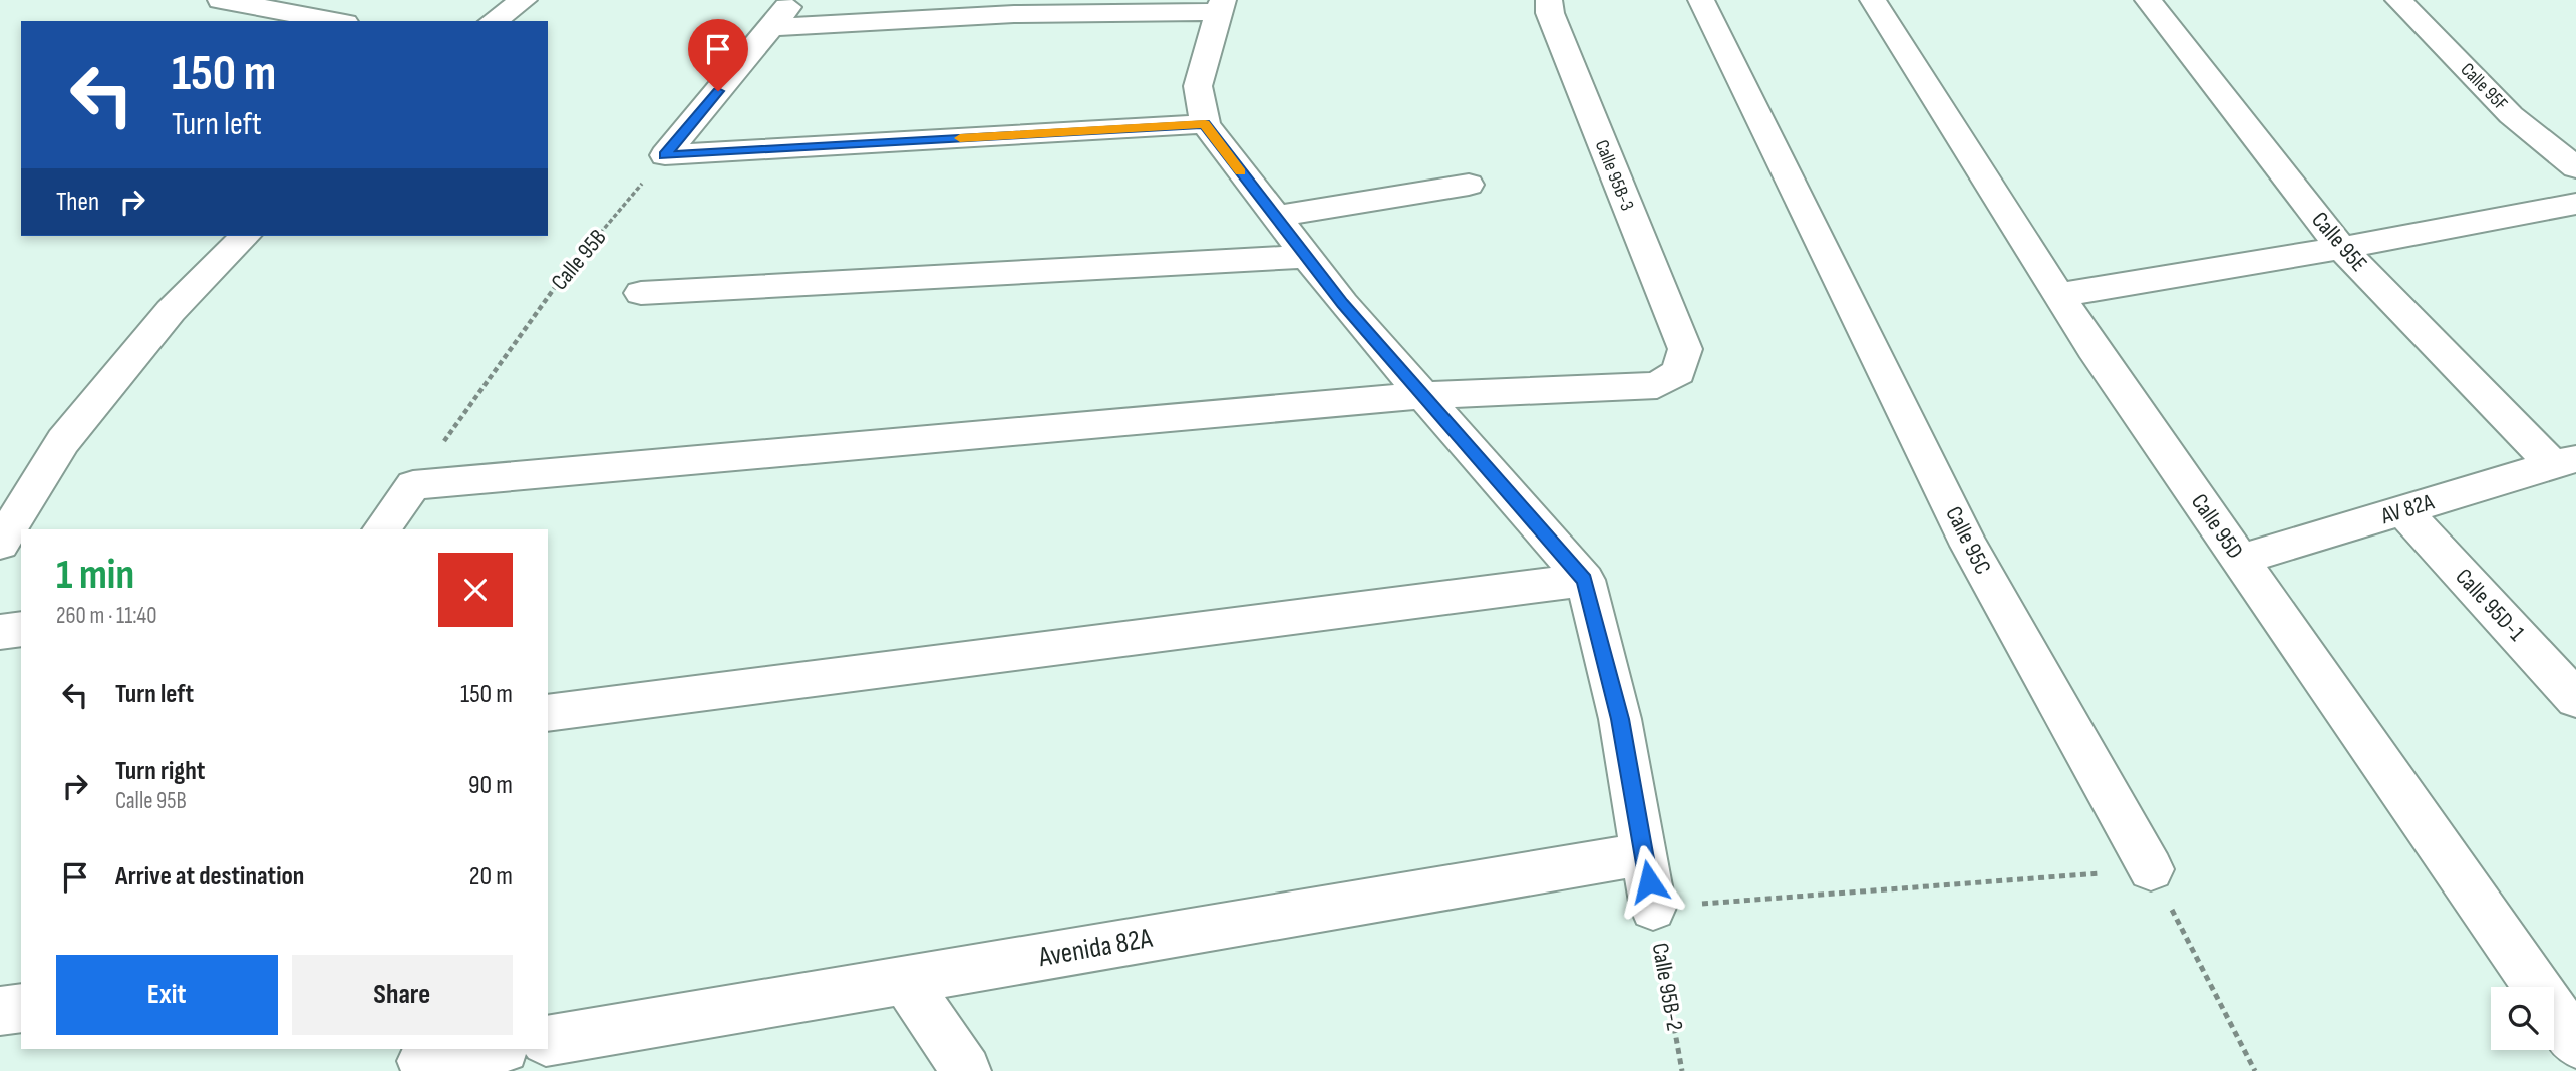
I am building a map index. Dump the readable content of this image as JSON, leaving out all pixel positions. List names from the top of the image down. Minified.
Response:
{"streets":{"street":["Calle 95F","Calle 95B-3","Calle 95E","AV 82A","Calle 95D","Calle 95C","Calle 95D-1","Avenida 82A"],"path":["Calle 95B","Calle 95B-2"]},"crossings":[["Calle 95E","AV 82A"],["AV 82A","Calle 95D"],["AV 82A","Calle 95D-1"]],"page":{"turn":["150 m","Turn left"],"then":"Then","heading":["1 min","260 m · 11:40"],"list":[{"name":"Turn left","value":"150 m"},{"name":"Turn right","note":"Calle 95B","value":"90 m"},{"name":"Arrive at destination","value":"20 m"}],"buttons":["Exit","Share"]}}
